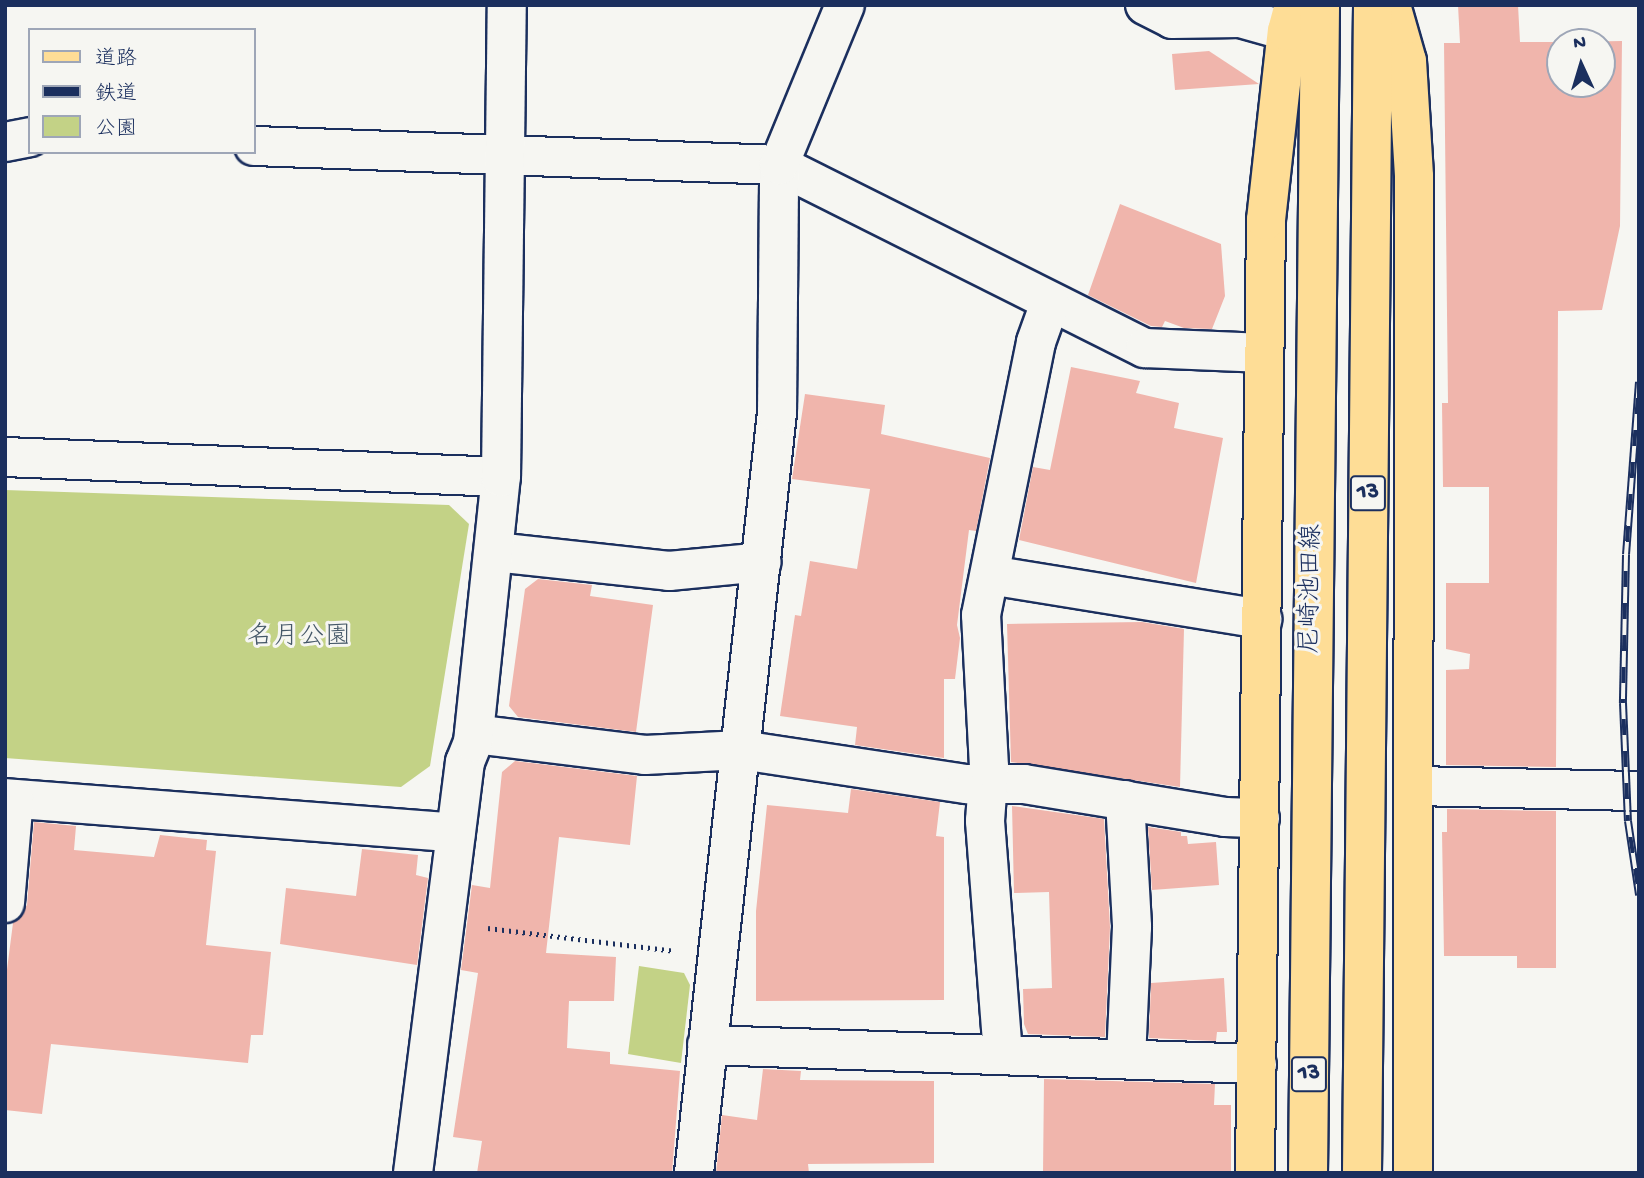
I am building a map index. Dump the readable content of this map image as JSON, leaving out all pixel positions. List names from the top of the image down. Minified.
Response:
{"streets":{"main road":["13","尼崎池田線"]},"parks":["名月公園"],"legend":["道路","鉄道","公園"],"north":"top"}
